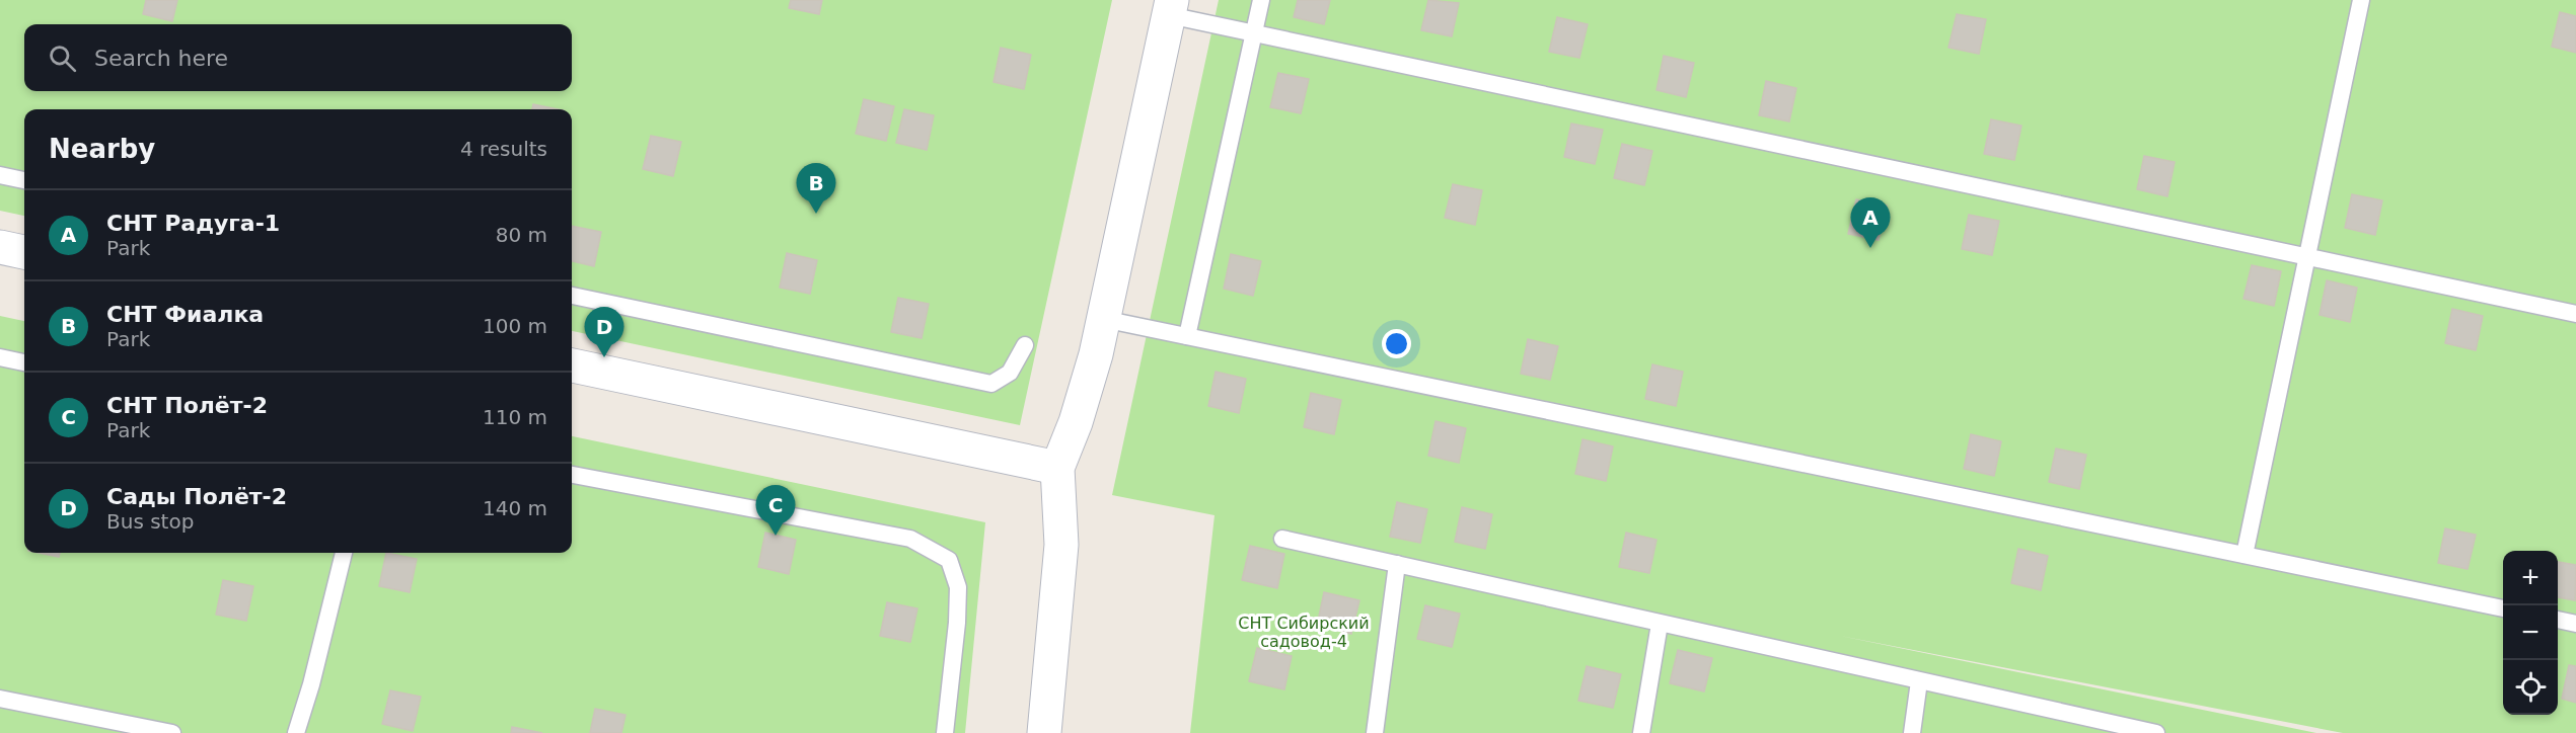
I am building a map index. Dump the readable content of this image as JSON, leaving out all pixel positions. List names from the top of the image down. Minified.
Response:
{"parks":["СНТ Сибирский садовод-4"],"page":{"search":"Search here","heading":["Nearby","4 results"],"pins":["B","A","D","C"],"list":[{"mark":"A","name":"СНТ Радуга-1","note":"Park","value":"80 m"},{"mark":"B","name":"СНТ Фиалка","note":"Park","value":"100 m"},{"mark":"C","name":"СНТ Полёт-2","note":"Park","value":"110 m"},{"mark":"D","name":"Сады Полёт-2","note":"Bus stop","value":"140 m"}],"map_buttons":["+","−"]}}
